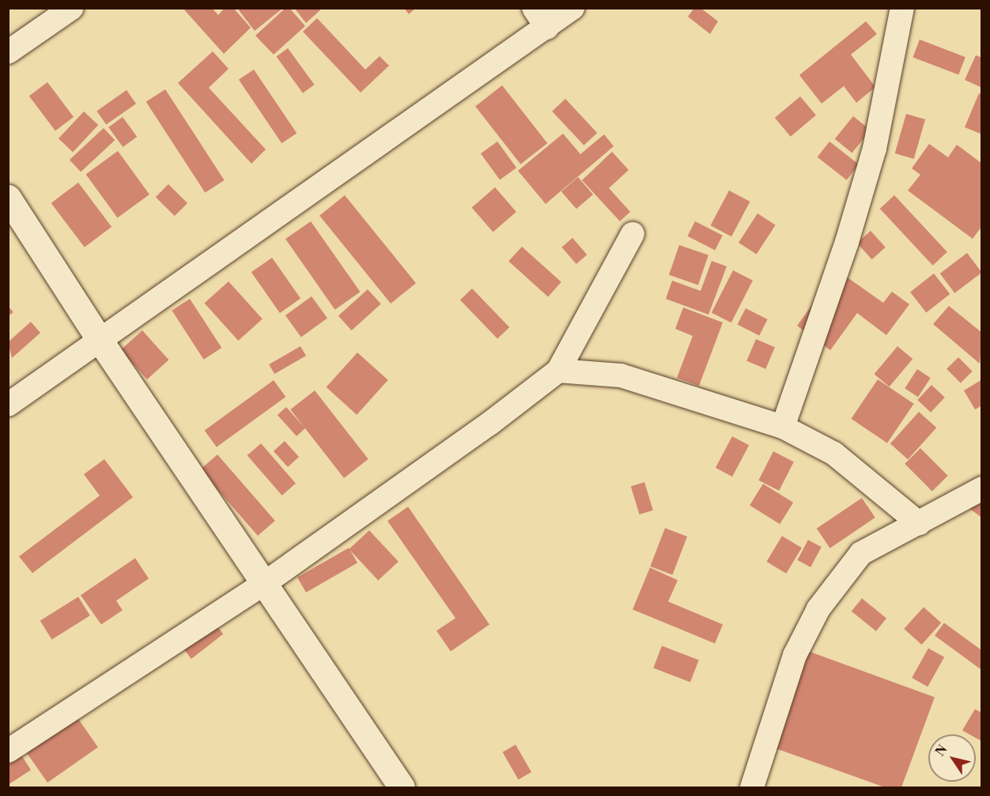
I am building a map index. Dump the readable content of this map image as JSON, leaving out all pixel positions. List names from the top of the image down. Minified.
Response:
{"north":"top left"}
